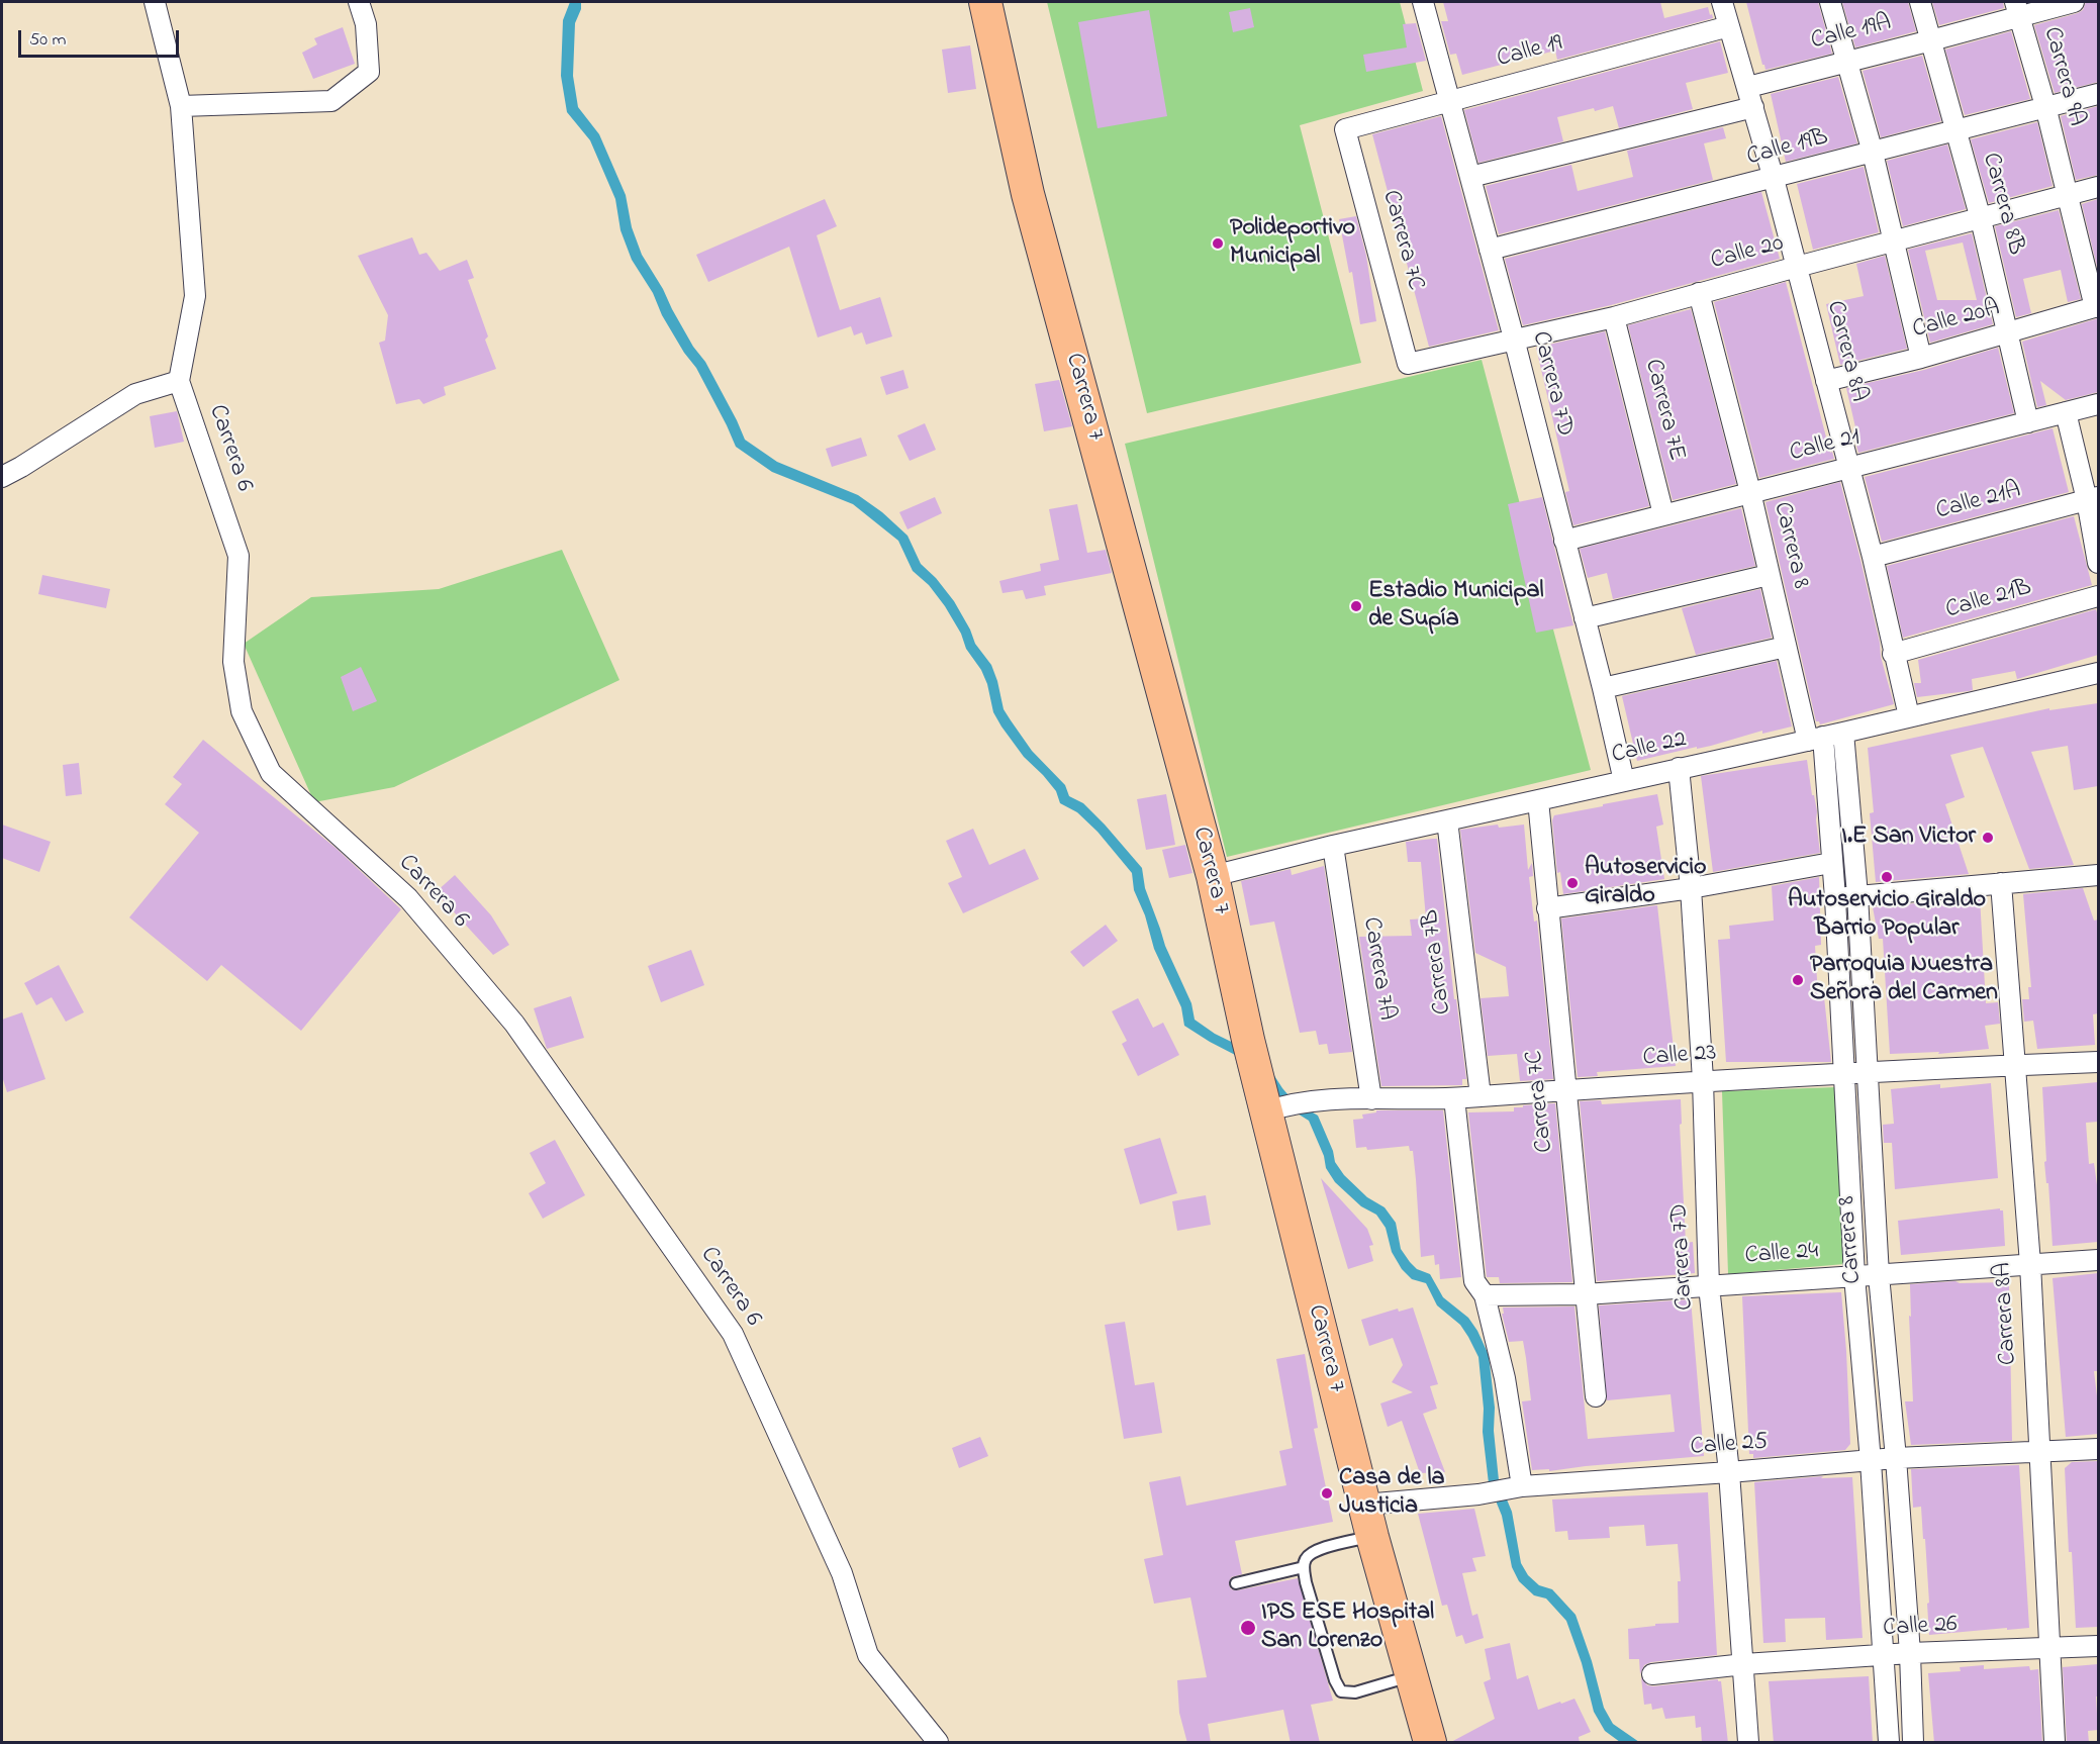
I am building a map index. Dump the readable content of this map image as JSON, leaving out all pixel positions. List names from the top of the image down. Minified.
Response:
{"streets":{"main road":["Carrera 7"],"street":["Calle 19A","Calle 19","Carrera 9A","Calle 19B","Carrera 8B","Carrera 7C","Calle 20","Calle 20A","Carrera 8A","Carrera 7D","Carrera 7E","Calle 21","Carrera 6","Calle 21A","Carrera 8","Calle 21B","Calle 22","Carrera 7B","Carrera 7A","Calle 23","Calle 24","Calle 25","Calle 26"]},"crossings":[["Calle 19A","Carrera 9A"],["Calle 19A","Carrera 8B"],["Calle 19A","Carrera 8A"],["Calle 19","Carrera 7C"],["Calle 19","Carrera 8A"],["Calle 19","Carrera 7D"],["Carrera 9A","Calle 19B"],["Carrera 9A","Calle 20"],["Carrera 9A","Calle 20A"],["Calle 19B","Carrera 8B"],["Calle 19B","Carrera 8A"],["Calle 19B","Carrera 7D"],["Carrera 8B","Calle 20"],["Carrera 8B","Calle 20A"],["Carrera 8B","Calle 21"],["Carrera 7C","Calle 20"],["Carrera 7C","Calle 22"],["Carrera 7C","Calle 23"],["Carrera 7C","Calle 24"],["Calle 20","Carrera 8A"],["Calle 20","Carrera 7D"],["Calle 20","Carrera 7E"],["Calle 20","Carrera 8"],["Calle 20A","Carrera 8A"],["Carrera 8A","Calle 21"],["Carrera 8A","Calle 21A"],["Carrera 8A","Calle 21B"],["Carrera 8A","Calle 22"],["Carrera 8A","Calle 23"],["Carrera 8A","Calle 24"],["Carrera 8A","Calle 25"],["Carrera 8A","Calle 26"],["Carrera 7D","Calle 21"],["Carrera 7D","Calle 22"],["Carrera 7D","Calle 23"],["Carrera 7D","Calle 24"],["Carrera 7D","Calle 25"],["Carrera 7D","Calle 26"],["Carrera 7","Calle 22"],["Carrera 7","Calle 23"],["Carrera 7","Calle 25"],["Carrera 7E","Calle 21"],["Calle 21","Carrera 8"],["Carrera 8","Calle 22"],["Carrera 8","Calle 23"],["Carrera 8","Calle 24"],["Carrera 8","Calle 25"],["Carrera 8","Calle 26"],["Calle 22","Carrera 7B"],["Calle 22","Carrera 7A"],["Carrera 7B","Calle 23"],["Carrera 7A","Calle 23"]],"places":["Polideportivo Municipal","Estadio Municipal de Supía","I.E San Victor","Autoservicio Giraldo Barrio Popular","Autoservicio Giraldo","Parroquia Nuestra Señora del Carmen","Casa de la Justicia","IPS ESE Hospital San Lorenzo"],"scale_bar":"50 m"}
